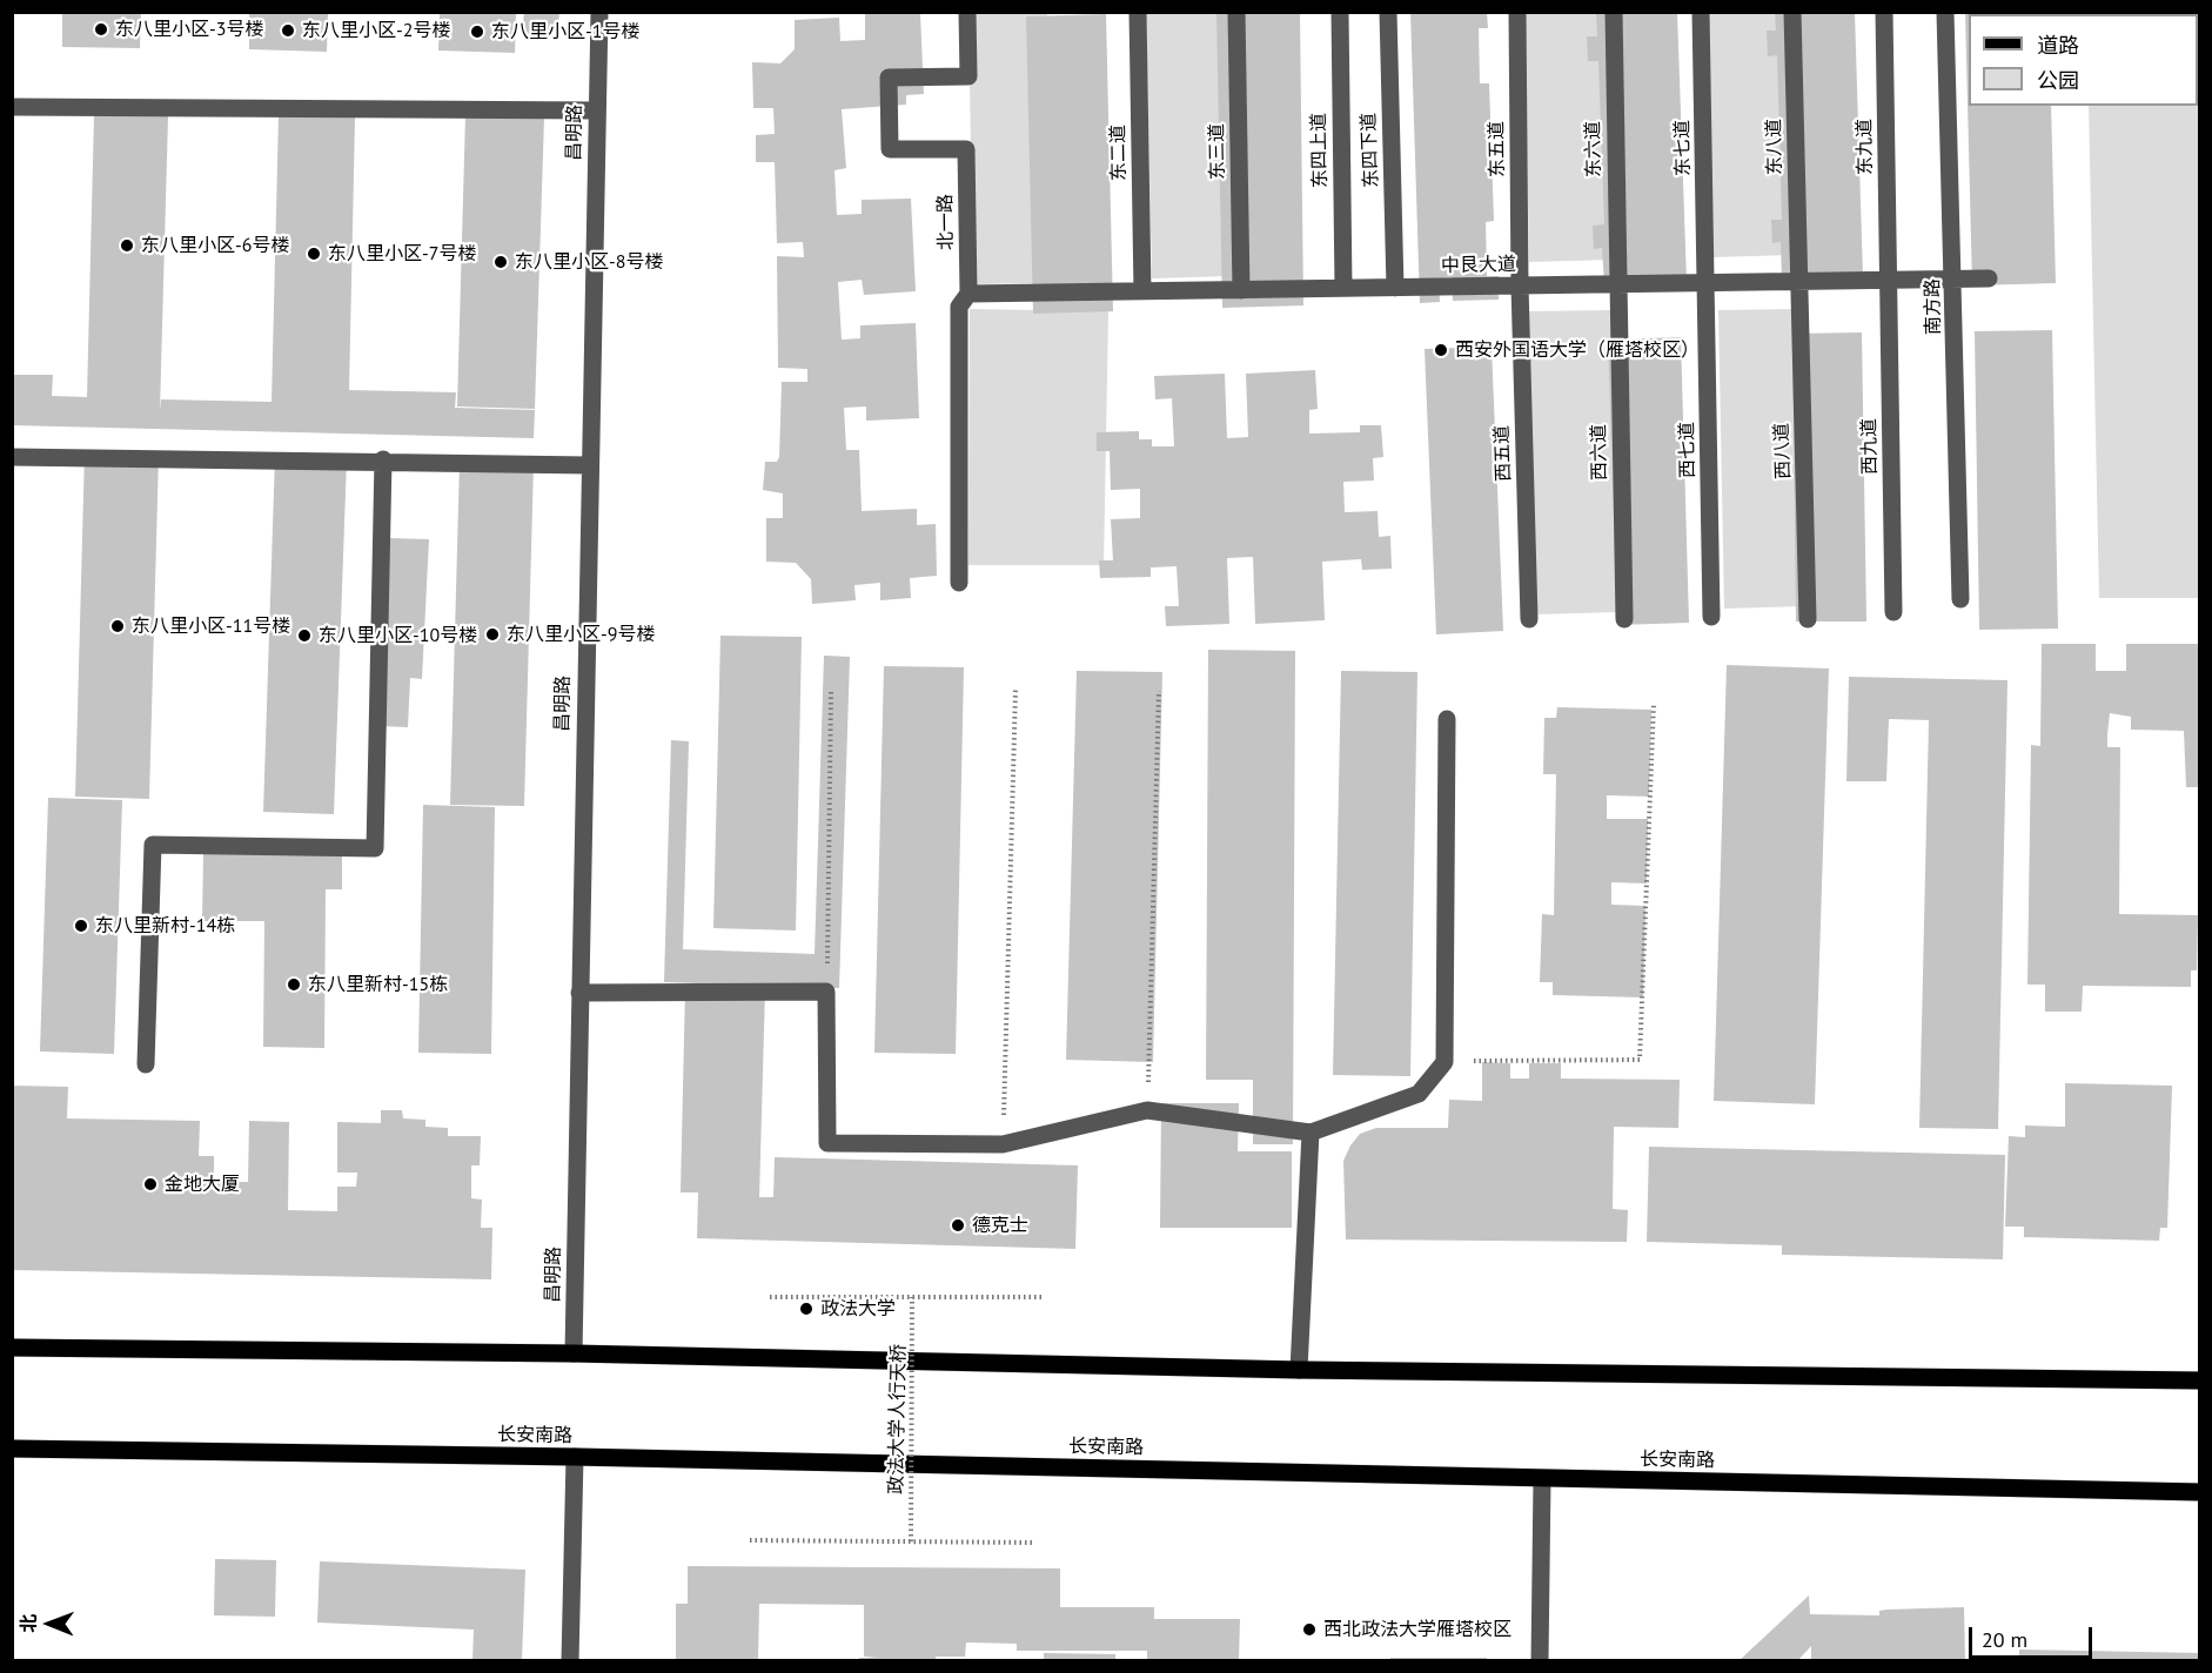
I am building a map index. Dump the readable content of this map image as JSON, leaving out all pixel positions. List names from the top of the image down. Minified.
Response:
{"streets":{"main road":["长安南路"],"street":["昌明路","东八道","东九道","东七道","东五道","东六道","东四上道","东四下道","东三道","东二道","北一路","中艮大道","南方路","西九道","西七道","西八道","西六道","西五道"],"path":["政法大学人行天桥"]},"crossings":[["东八道","中艮大道"],["东八道","西八道"],["东九道","中艮大道"],["东九道","西九道"],["东七道","中艮大道"],["东七道","西七道"],["东五道","中艮大道"],["东五道","西五道"],["东六道","中艮大道"],["东六道","西六道"],["东四上道","中艮大道"],["东四下道","中艮大道"],["东三道","中艮大道"],["东二道","中艮大道"],["北一路","中艮大道"],["中艮大道","南方路"],["中艮大道","西九道"],["中艮大道","西七道"],["中艮大道","西八道"],["中艮大道","西六道"],["中艮大道","西五道"]],"places":["东八里小区-3号楼","东八里小区-2号楼","东八里小区-1号楼","东八里小区-6号楼","东八里小区-7号楼","东八里小区-8号楼","西安外国语大学（雁塔校区）","东八里小区-11号楼","东八里小区-9号楼","东八里小区-10号楼","东八里新村-14栋","东八里新村-15栋","金地大厦","德克士","政法大学","西北政法大学雁塔校区"],"legend":["道路","公园"],"scale_bar":"20 m","north":"left"}
